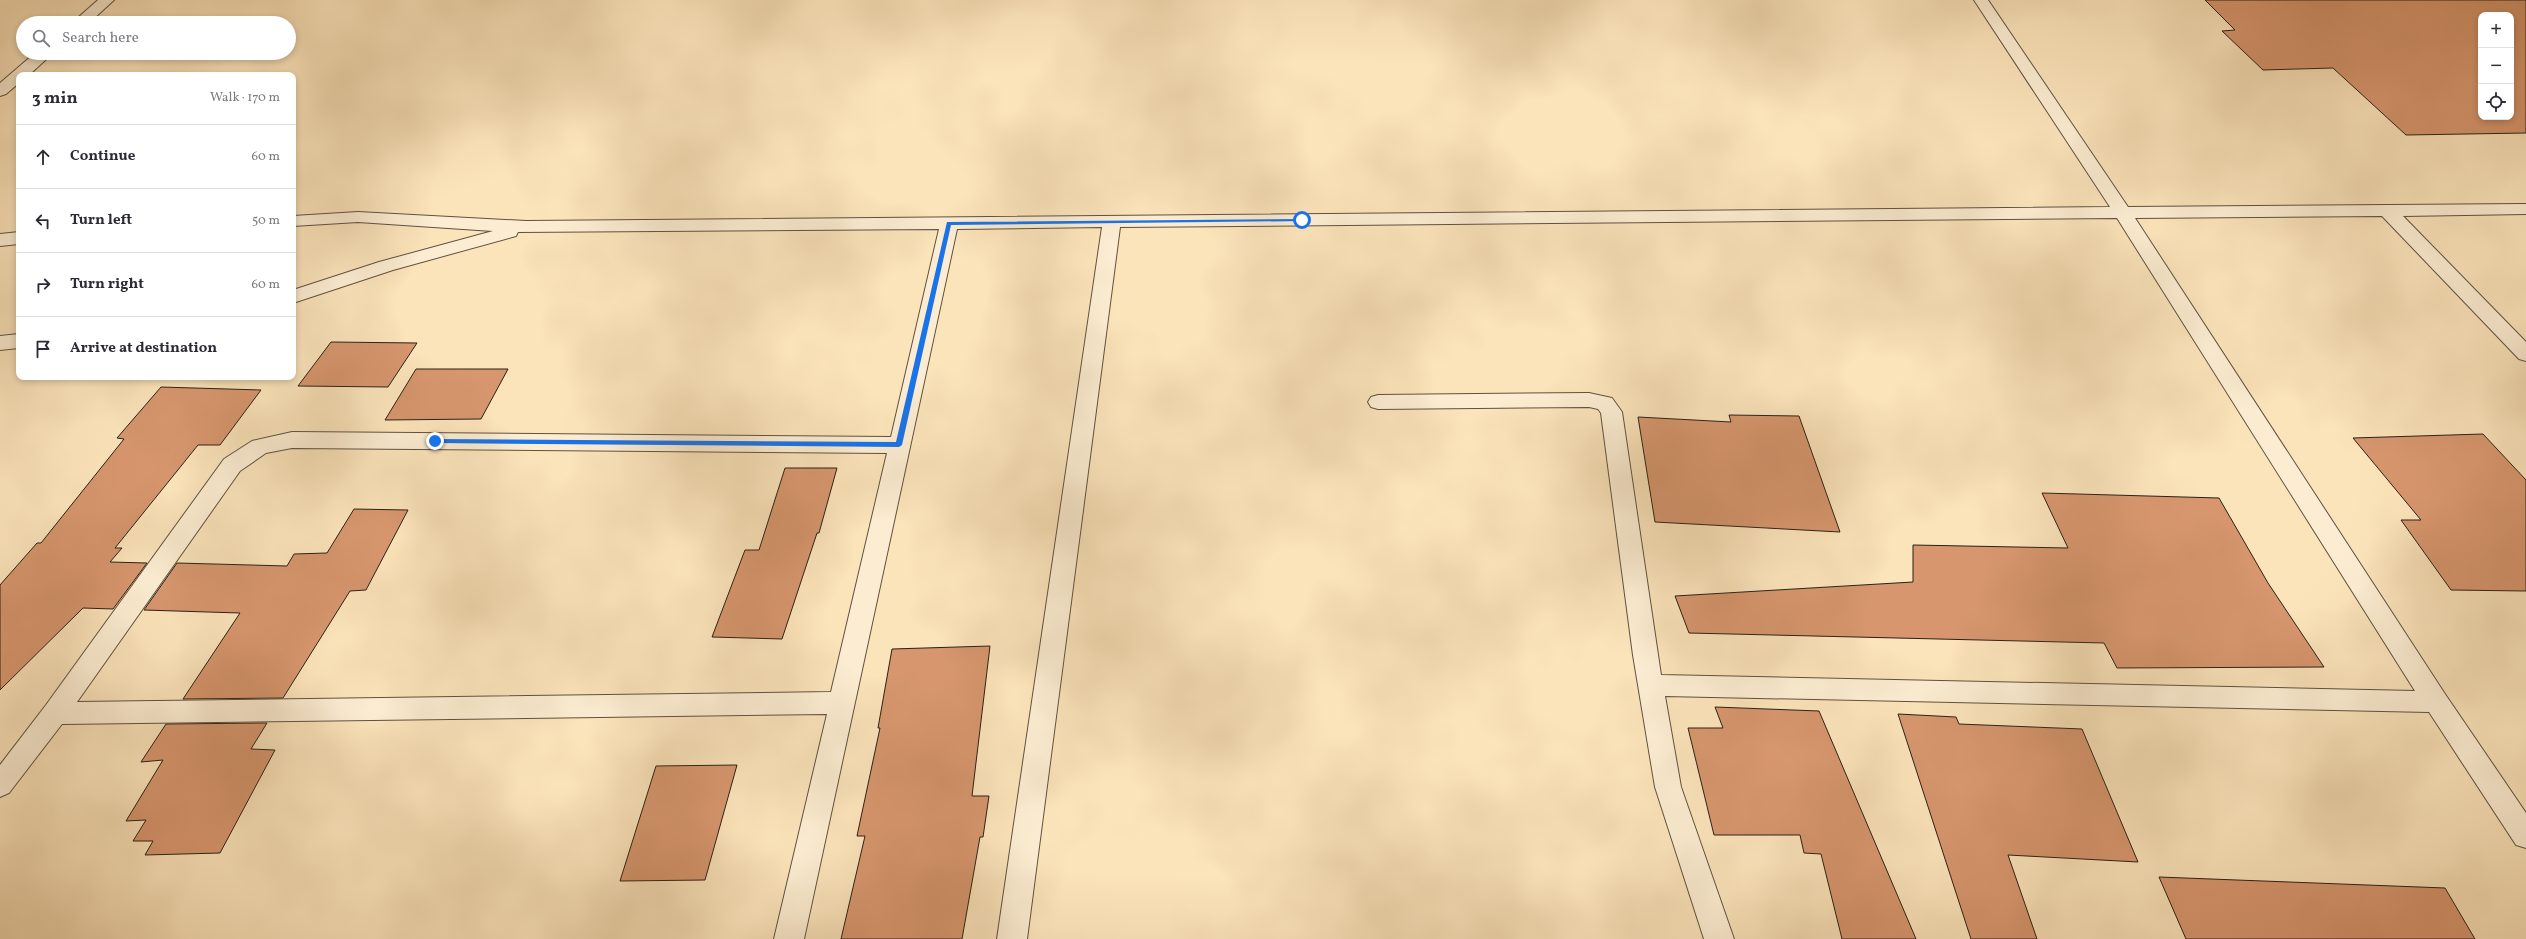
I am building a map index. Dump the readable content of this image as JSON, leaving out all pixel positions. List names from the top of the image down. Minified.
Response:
{"page":{"map_buttons":["+","−"],"search":"Search here","heading":["3 min","Walk · 170 m"],"list":[["Continue","60 m"],["Turn left","50 m"],["Turn right","60 m"],"Arrive at destination"]}}
